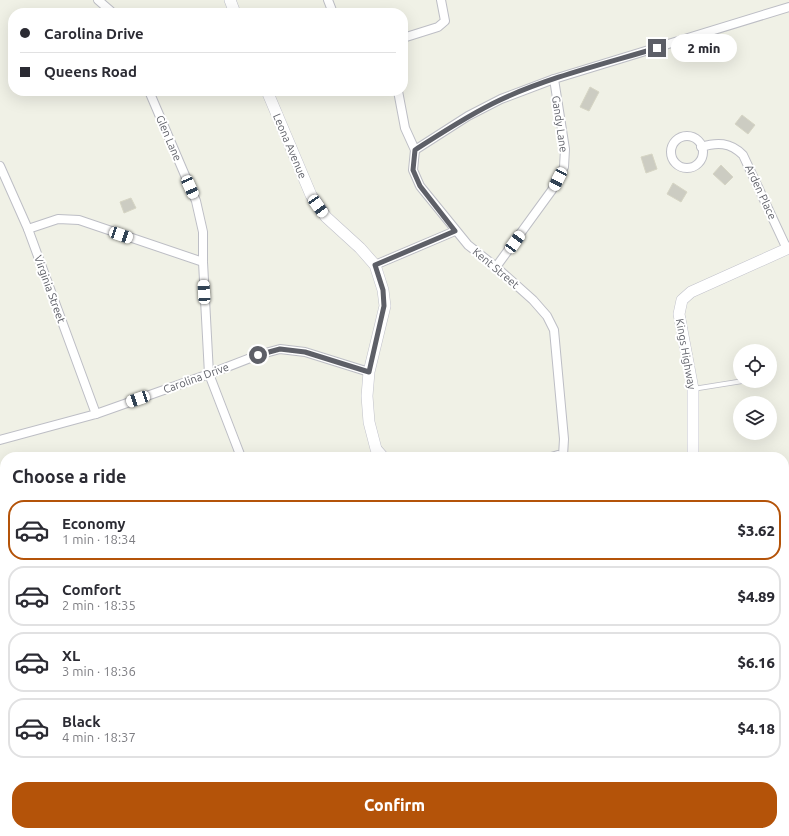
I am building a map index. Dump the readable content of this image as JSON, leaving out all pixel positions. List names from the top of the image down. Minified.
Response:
{"streets":{"street":["Gandy Lane","Glen Lane","Leona Avenue","Arden Place","Kent Street","Virginia Street","Kings Highway","Carolina Drive"]},"crossings":[["Gandy Lane","Kent Street"],["Glen Lane","Carolina Drive"],["Leona Avenue","Carolina Drive"],["Arden Place","Kings Highway"],["Virginia Street","Carolina Drive"]],"page":{"banner":["Carolina Drive","Queens Road"],"bubble":"2 min","heading":"Choose a ride","list":[{"name":"Economy","note":"1 min · 18:34","value":"$3.62"},{"name":"Comfort","note":"2 min · 18:35","value":"$4.89"},{"name":"XL","note":"3 min · 18:36","value":"$6.16"},{"name":"Black","note":"4 min · 18:37","value":"$4.18"}],"buttons":"Confirm"}}
